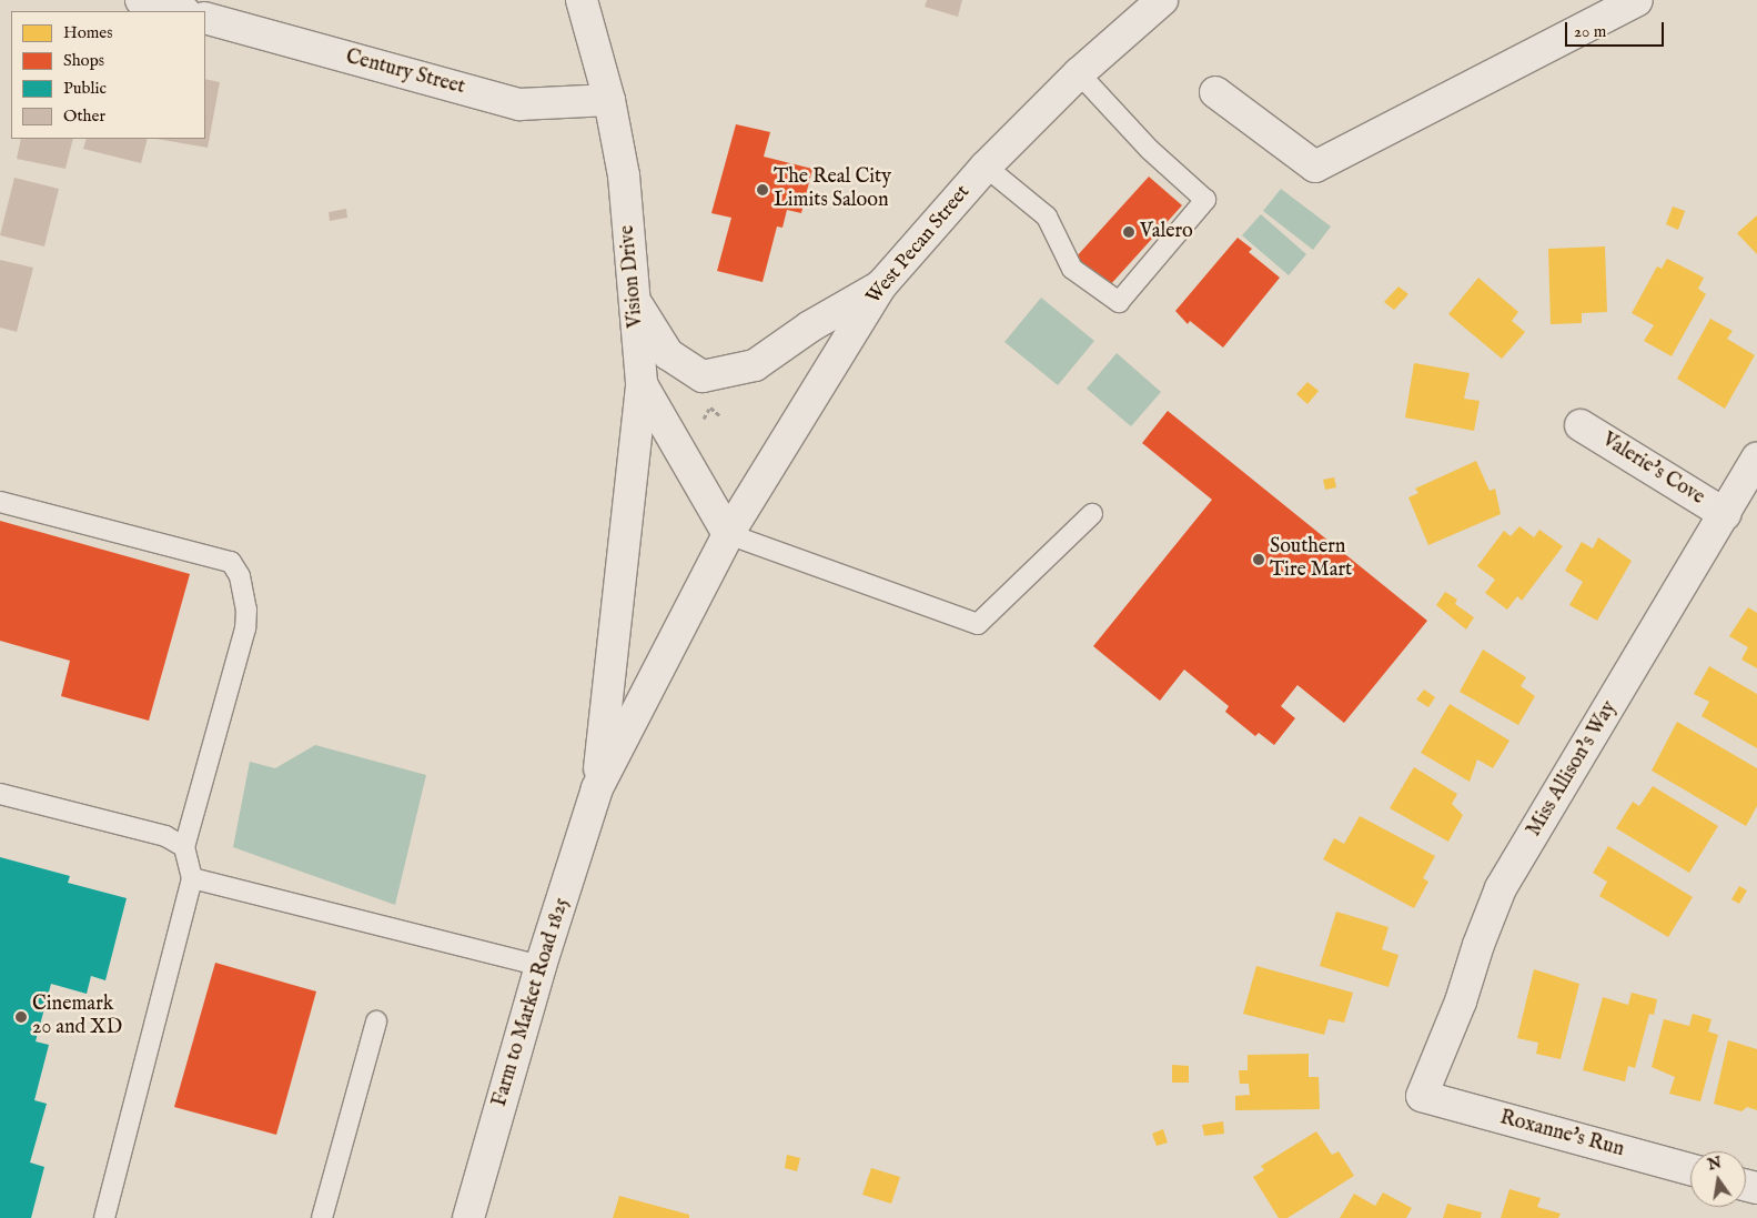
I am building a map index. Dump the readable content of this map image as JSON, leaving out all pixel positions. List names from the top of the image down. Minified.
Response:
{"streets":{"street":["Century Street","West Pecan Street","Vision Drive","Valerie's Cove","Miss Allison's Way","Farm to Market Road 1825","Roxanne's Run"]},"crossings":[["Century Street","Vision Drive"],["West Pecan Street","Vision Drive"],["West Pecan Street","Farm to Market Road 1825"],["Valerie's Cove","Miss Allison's Way"],["Miss Allison's Way","Roxanne's Run"]],"places":["The Real City Limits Saloon","Valero","Southern Tire Mart","Cinemark 20 and XD"],"legend":["Homes","Shops","Public","Other"],"scale_bar":"20 m","north":"top"}
